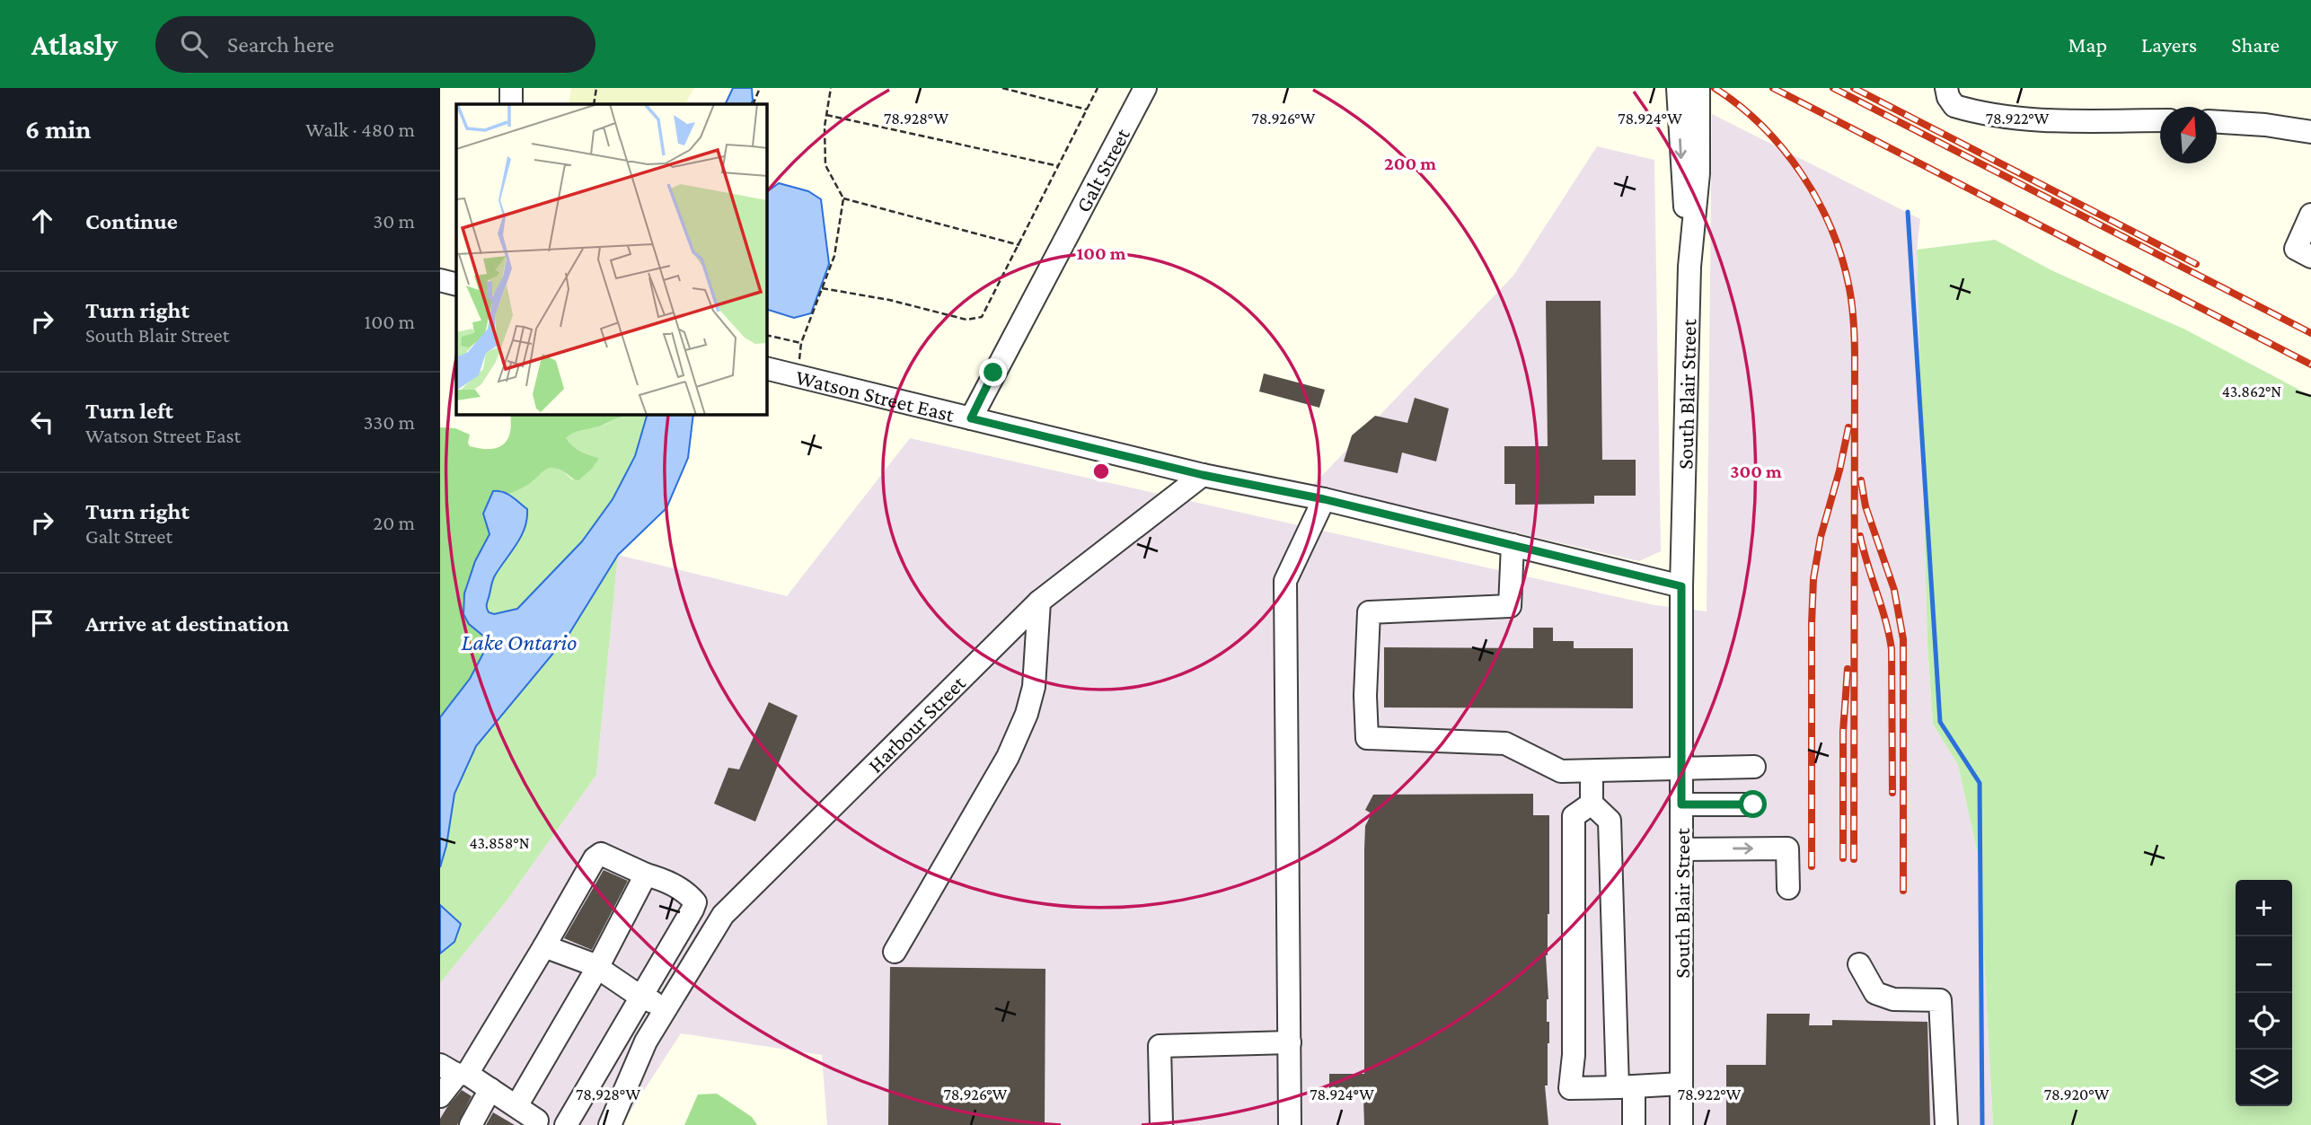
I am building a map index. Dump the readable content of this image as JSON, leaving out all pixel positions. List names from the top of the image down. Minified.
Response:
{"streets":{"street":["Galt Street","South Blair Street","Watson Street East","Harbour Street"]},"crossings":[["Galt Street","Watson Street East"],["South Blair Street","Watson Street East"],["Watson Street East","Harbour Street"]],"water":["Lake Ontario"],"north":"top","page":{"header":"Atlasly","search":"Search here","nav":["Map","Layers","Share"],"heading":["6 min","Walk · 480 m"],"list":[["Continue","30 m"],["Turn right","South Blair Street","100 m"],["Turn left","Watson Street East","330 m"],["Turn right","Galt Street","20 m"],"Arrive at destination"],"map_buttons":["+","−"]},"coordinates":["78.928°W","78.926°W","78.924°W","78.922°W","43.862°N","43.858°N","78.920°W"],"rings":["200 m","100 m","300 m"]}
